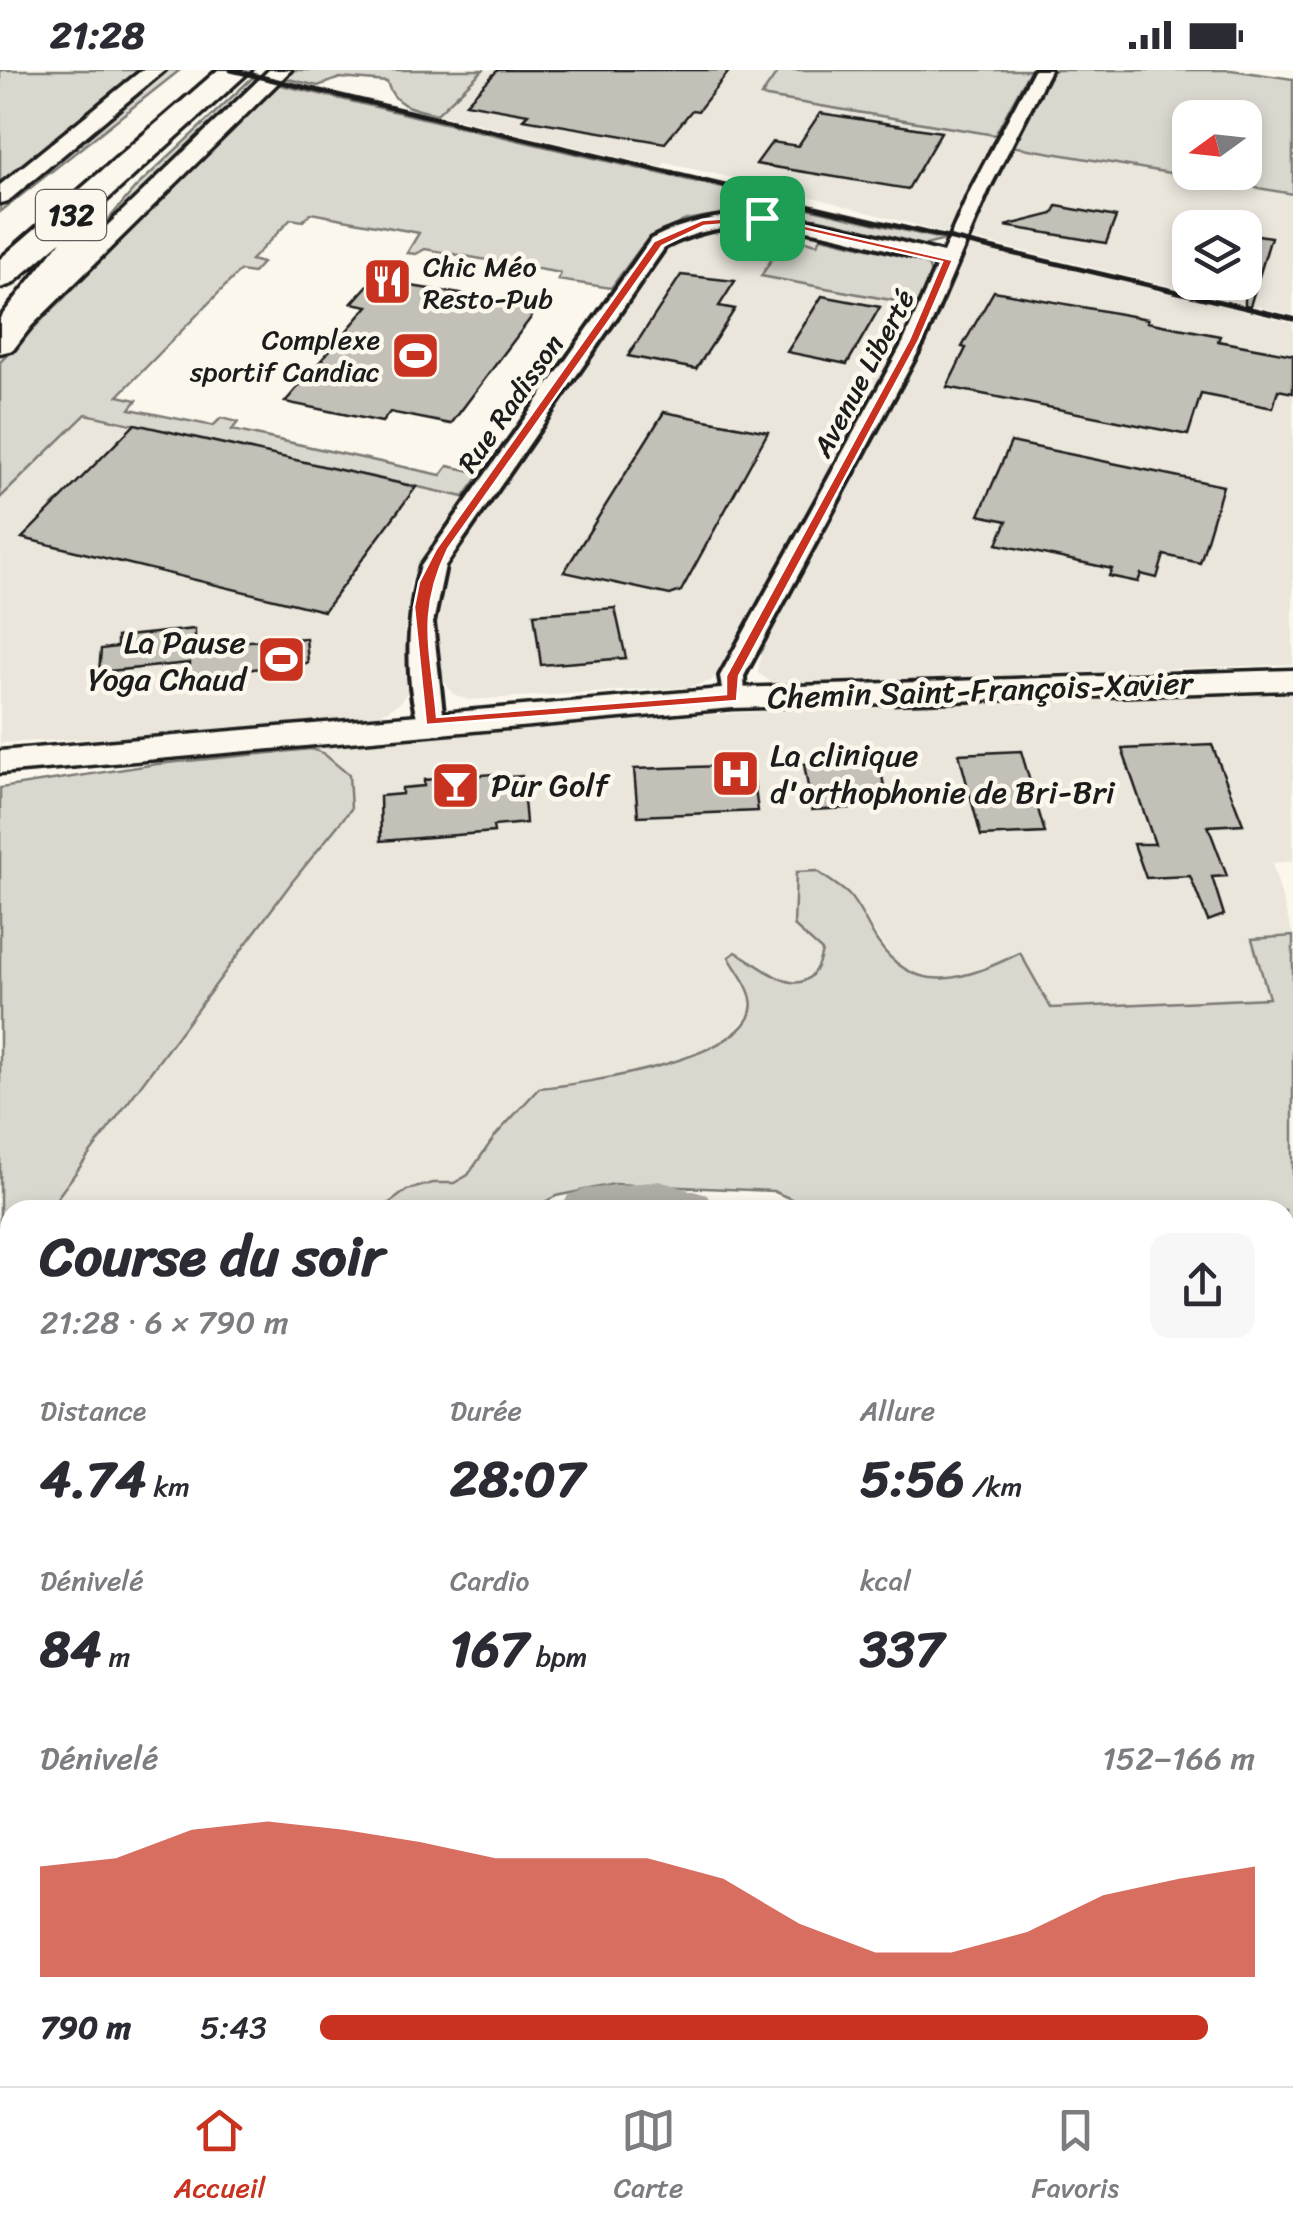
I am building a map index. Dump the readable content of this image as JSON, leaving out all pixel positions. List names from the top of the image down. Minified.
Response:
{"streets":{"highway":["132"],"street":["Avenue Liberté","Rue Radisson","Chemin Saint-François-Xavier"]},"crossings":[["Avenue Liberté","Rue Radisson"],["Avenue Liberté","Chemin Saint-François-Xavier"],["Rue Radisson","Chemin Saint-François-Xavier"]],"places":{"restaurant":["Chic Méo Resto-Pub"],"sports":["Complexe sportif Candiac","La Pause Yoga Chaud"],"hospital":["La clinique d'orthophonie de Bri-Bri"],"bar":["Pur Golf"]},"north":"left","page":{"status":"21:28","heading":["Course du soir","21:28 · 6 × 790 m"],"stats":[["Distance","4.74 km"],["Durée","28:07"],["Allure","5:56 /km"],["Dénivelé","84 m"],["Cardio","167 bpm"],["kcal","337"]],"chart":["Dénivelé","152–166 m"],"list":[{"name":"790 m","note":"5:43"}],"tabs":["Accueil","Carte","Favoris"]}}
